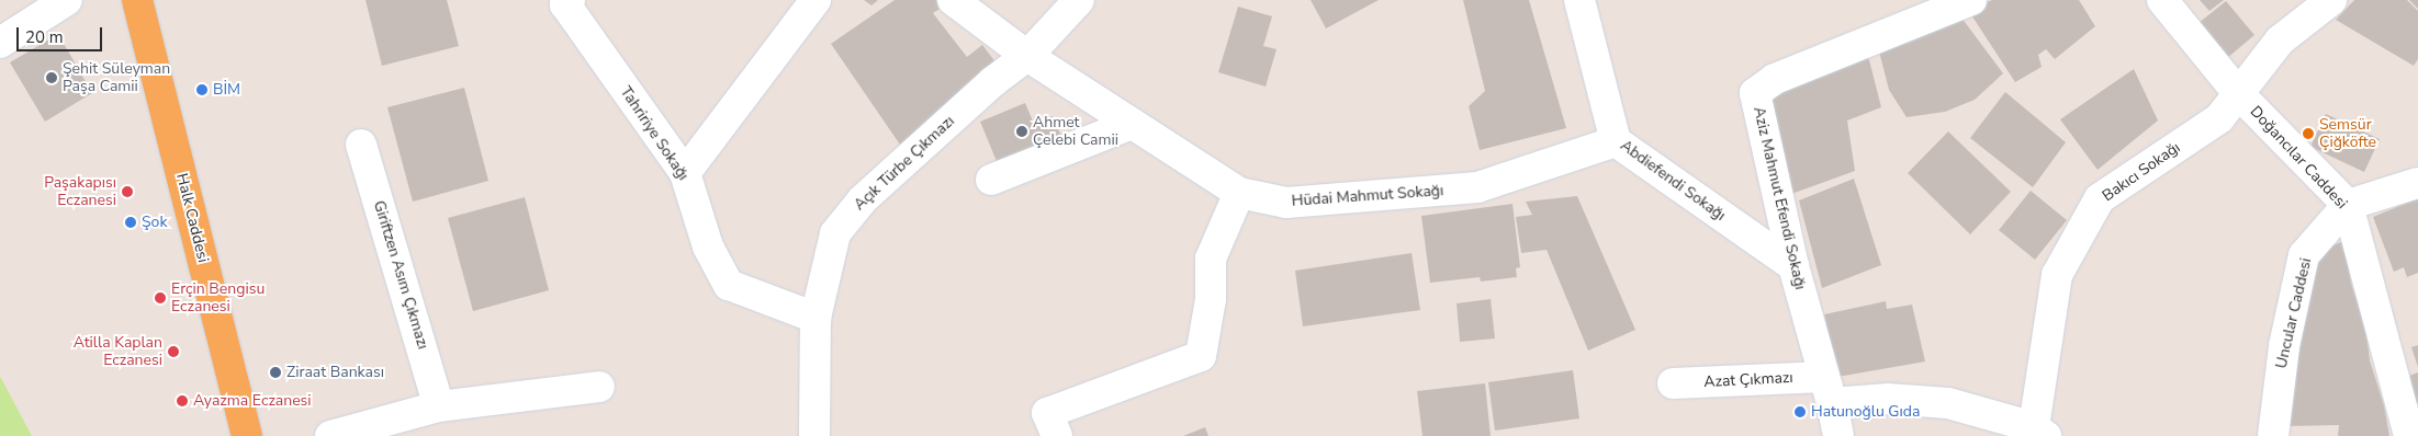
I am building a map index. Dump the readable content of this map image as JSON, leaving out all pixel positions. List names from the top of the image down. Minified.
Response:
{"streets":{"main road":["Halk Caddesi"],"street":["Tahririye Sokağı","Doğancılar Caddesi","Açık Türbe Çıkmazı","Bakıcı Sokağı","Abdiefendi Sokağı","Hüdai Mahmut Sokağı","Aziz Mahmut Efendi Sokağı","Giriftzen Asım Çıkmazı","Uncular Caddesi","Azat Çıkmazı"]},"crossings":[["Tahririye Sokağı","Açık Türbe Çıkmazı"],["Doğancılar Caddesi","Bakıcı Sokağı"],["Doğancılar Caddesi","Uncular Caddesi"],["Açık Türbe Çıkmazı","Hüdai Mahmut Sokağı"],["Bakıcı Sokağı","Azat Çıkmazı"],["Abdiefendi Sokağı","Hüdai Mahmut Sokağı"],["Abdiefendi Sokağı","Aziz Mahmut Efendi Sokağı"],["Aziz Mahmut Efendi Sokağı","Azat Çıkmazı"]],"places":["Şehit Süleyman Paşa Camii","BİM","Ahmet Çelebi Camii","Semsür Çiğköfte","Paşakapısı Eczanesi","Şok","Erçin Bengisu Eczanesi","Atilla Kaplan Eczanesi","Ziraat Bankası","Ayazma Eczanesi","Hatunoğlu Gıda"],"scale_bar":"20 m"}
